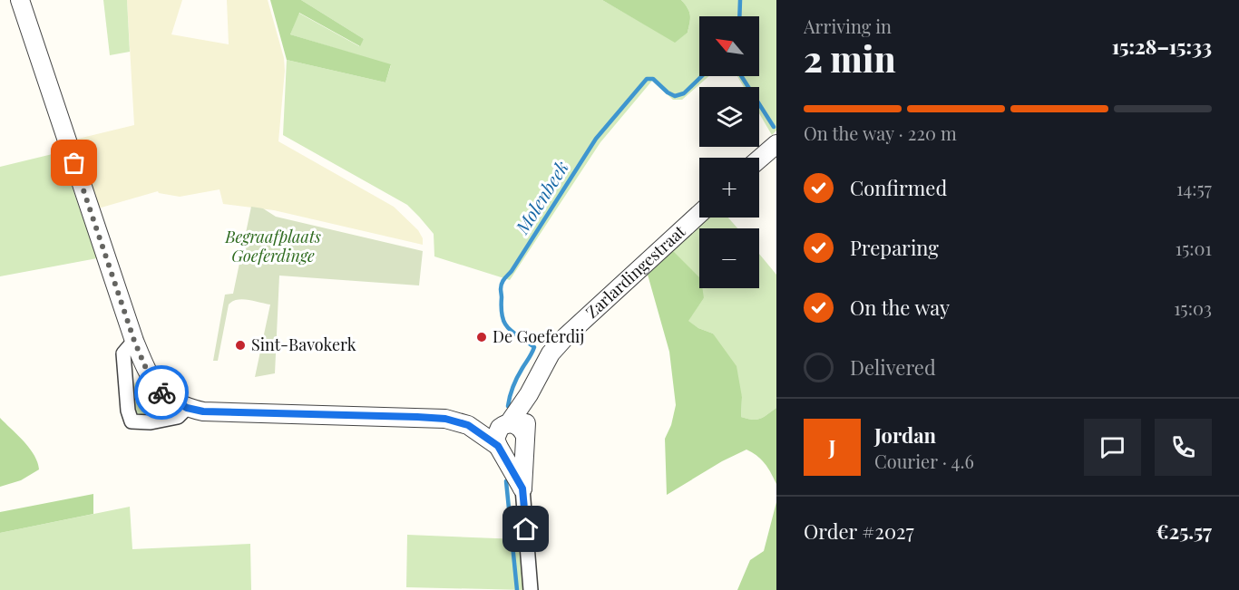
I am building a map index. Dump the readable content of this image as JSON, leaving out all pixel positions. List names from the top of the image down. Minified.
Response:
{"streets":{"street":["Zarlardingestraat"]},"water":["Molenbeek"],"parks":["Begraafplaats Goeferdinge"],"places":["De Goeferdij","Sint-Bavokerk"],"north":"top left","page":{"heading":["2 min","Arriving in","15:28–15:33"],"panel":["Jordan","Courier · 4.6","Order #2027","€25.57"],"map_buttons":["+","−"],"bar":"On the way · 220 m","list":[["Confirmed","14:57"],["Preparing","15:01"],["On the way","15:03"],"Delivered"],"round":"J"}}
